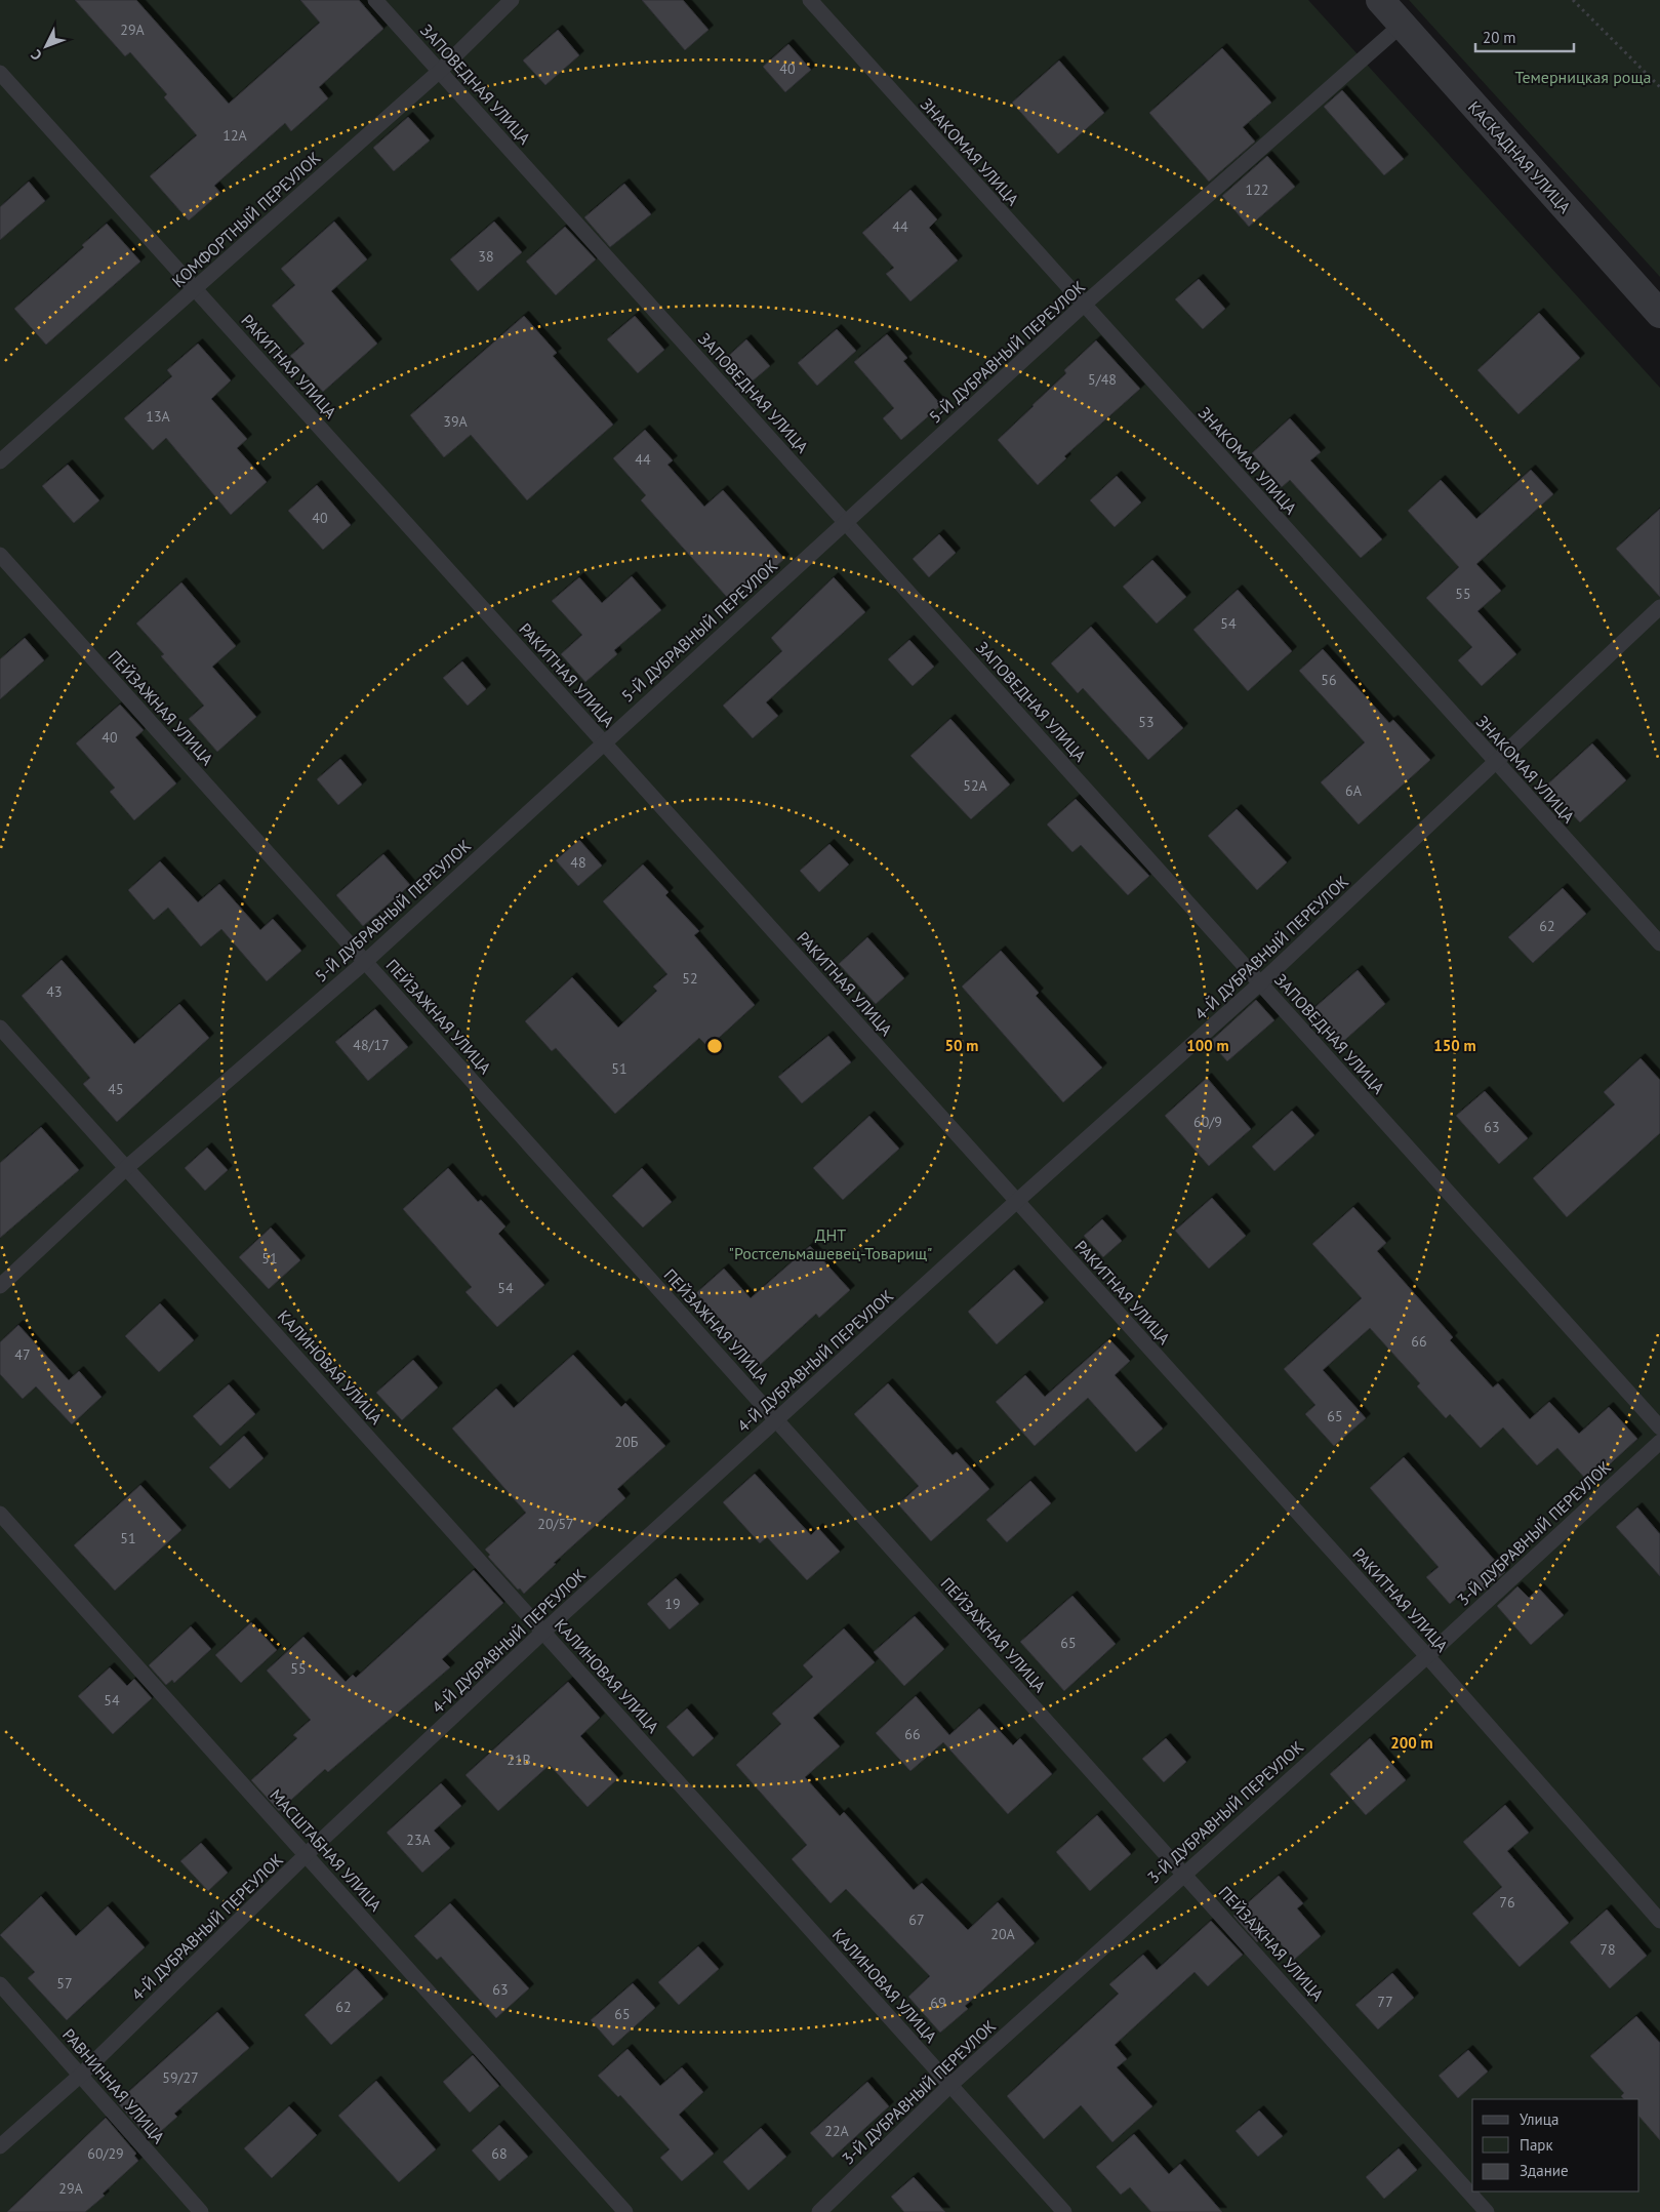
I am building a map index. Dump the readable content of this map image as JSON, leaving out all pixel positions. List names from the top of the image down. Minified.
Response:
{"streets":{"street":["КАСКАДНАЯ УЛИЦА"],"lane":["ЗАПОВЕДНАЯ УЛИЦА","ЗНАКОМАЯ УЛИЦА","КОМФОРТНЫЙ ПЕРЕУЛОК","5-Й ДУБРАВНЫЙ ПЕРЕУЛОК","РАКИТНАЯ УЛИЦА","ПЕЙЗАЖНАЯ УЛИЦА","4-Й ДУБРАВНЫЙ ПЕРЕУЛОК","КАЛИНОВАЯ УЛИЦА","3-Й ДУБРАВНЫЙ ПЕРЕУЛОК","МАСШТАБНАЯ УЛИЦА","РАВНИННАЯ УЛИЦА"]},"crossings":[["ЗАПОВЕДНАЯ УЛИЦА","КОМФОРТНЫЙ ПЕРЕУЛОК"],["ЗАПОВЕДНАЯ УЛИЦА","5-Й ДУБРАВНЫЙ ПЕРЕУЛОК"],["ЗАПОВЕДНАЯ УЛИЦА","4-Й ДУБРАВНЫЙ ПЕРЕУЛОК"],["ЗНАКОМАЯ УЛИЦА","5-Й ДУБРАВНЫЙ ПЕРЕУЛОК"],["ЗНАКОМАЯ УЛИЦА","4-Й ДУБРАВНЫЙ ПЕРЕУЛОК"],["КАСКАДНАЯ УЛИЦА","5-Й ДУБРАВНЫЙ ПЕРЕУЛОК"],["КОМФОРТНЫЙ ПЕРЕУЛОК","РАКИТНАЯ УЛИЦА"],["5-Й ДУБРАВНЫЙ ПЕРЕУЛОК","РАКИТНАЯ УЛИЦА"],["5-Й ДУБРАВНЫЙ ПЕРЕУЛОК","ПЕЙЗАЖНАЯ УЛИЦА"],["5-Й ДУБРАВНЫЙ ПЕРЕУЛОК","КАЛИНОВАЯ УЛИЦА"],["РАКИТНАЯ УЛИЦА","4-Й ДУБРАВНЫЙ ПЕРЕУЛОК"],["РАКИТНАЯ УЛИЦА","3-Й ДУБРАВНЫЙ ПЕРЕУЛОК"],["ПЕЙЗАЖНАЯ УЛИЦА","4-Й ДУБРАВНЫЙ ПЕРЕУЛОК"],["ПЕЙЗАЖНАЯ УЛИЦА","3-Й ДУБРАВНЫЙ ПЕРЕУЛОК"],["4-Й ДУБРАВНЫЙ ПЕРЕУЛОК","КАЛИНОВАЯ УЛИЦА"],["4-Й ДУБРАВНЫЙ ПЕРЕУЛОК","МАСШТАБНАЯ УЛИЦА"],["4-Й ДУБРАВНЫЙ ПЕРЕУЛОК","РАВНИННАЯ УЛИЦА"],["КАЛИНОВАЯ УЛИЦА","3-Й ДУБРАВНЫЙ ПЕРЕУЛОК"]],"parks":["Темерницкая роща","ДНТ \"Ростсельмашевец-Товарищ\""],"house_numbers":["29А","40","12А","122","44","38","5/48","13А","39А","44","40","55","54","56","53","40","52А","6А","48","62","52","43","48/17","51","45","60/9","63","51","54","66","47","65","20Б","20/57","51","19","65","55","54","66","21В","23А","76","67","20А","78","57","63","77","69","62","65","59/27","22А","60/29","68","29А"],"legend":["Улица","Парк","Здание"],"scale_bar":"20 m","north":"bottom left","rings":["50 m","100 m","150 m","200 m"]}
